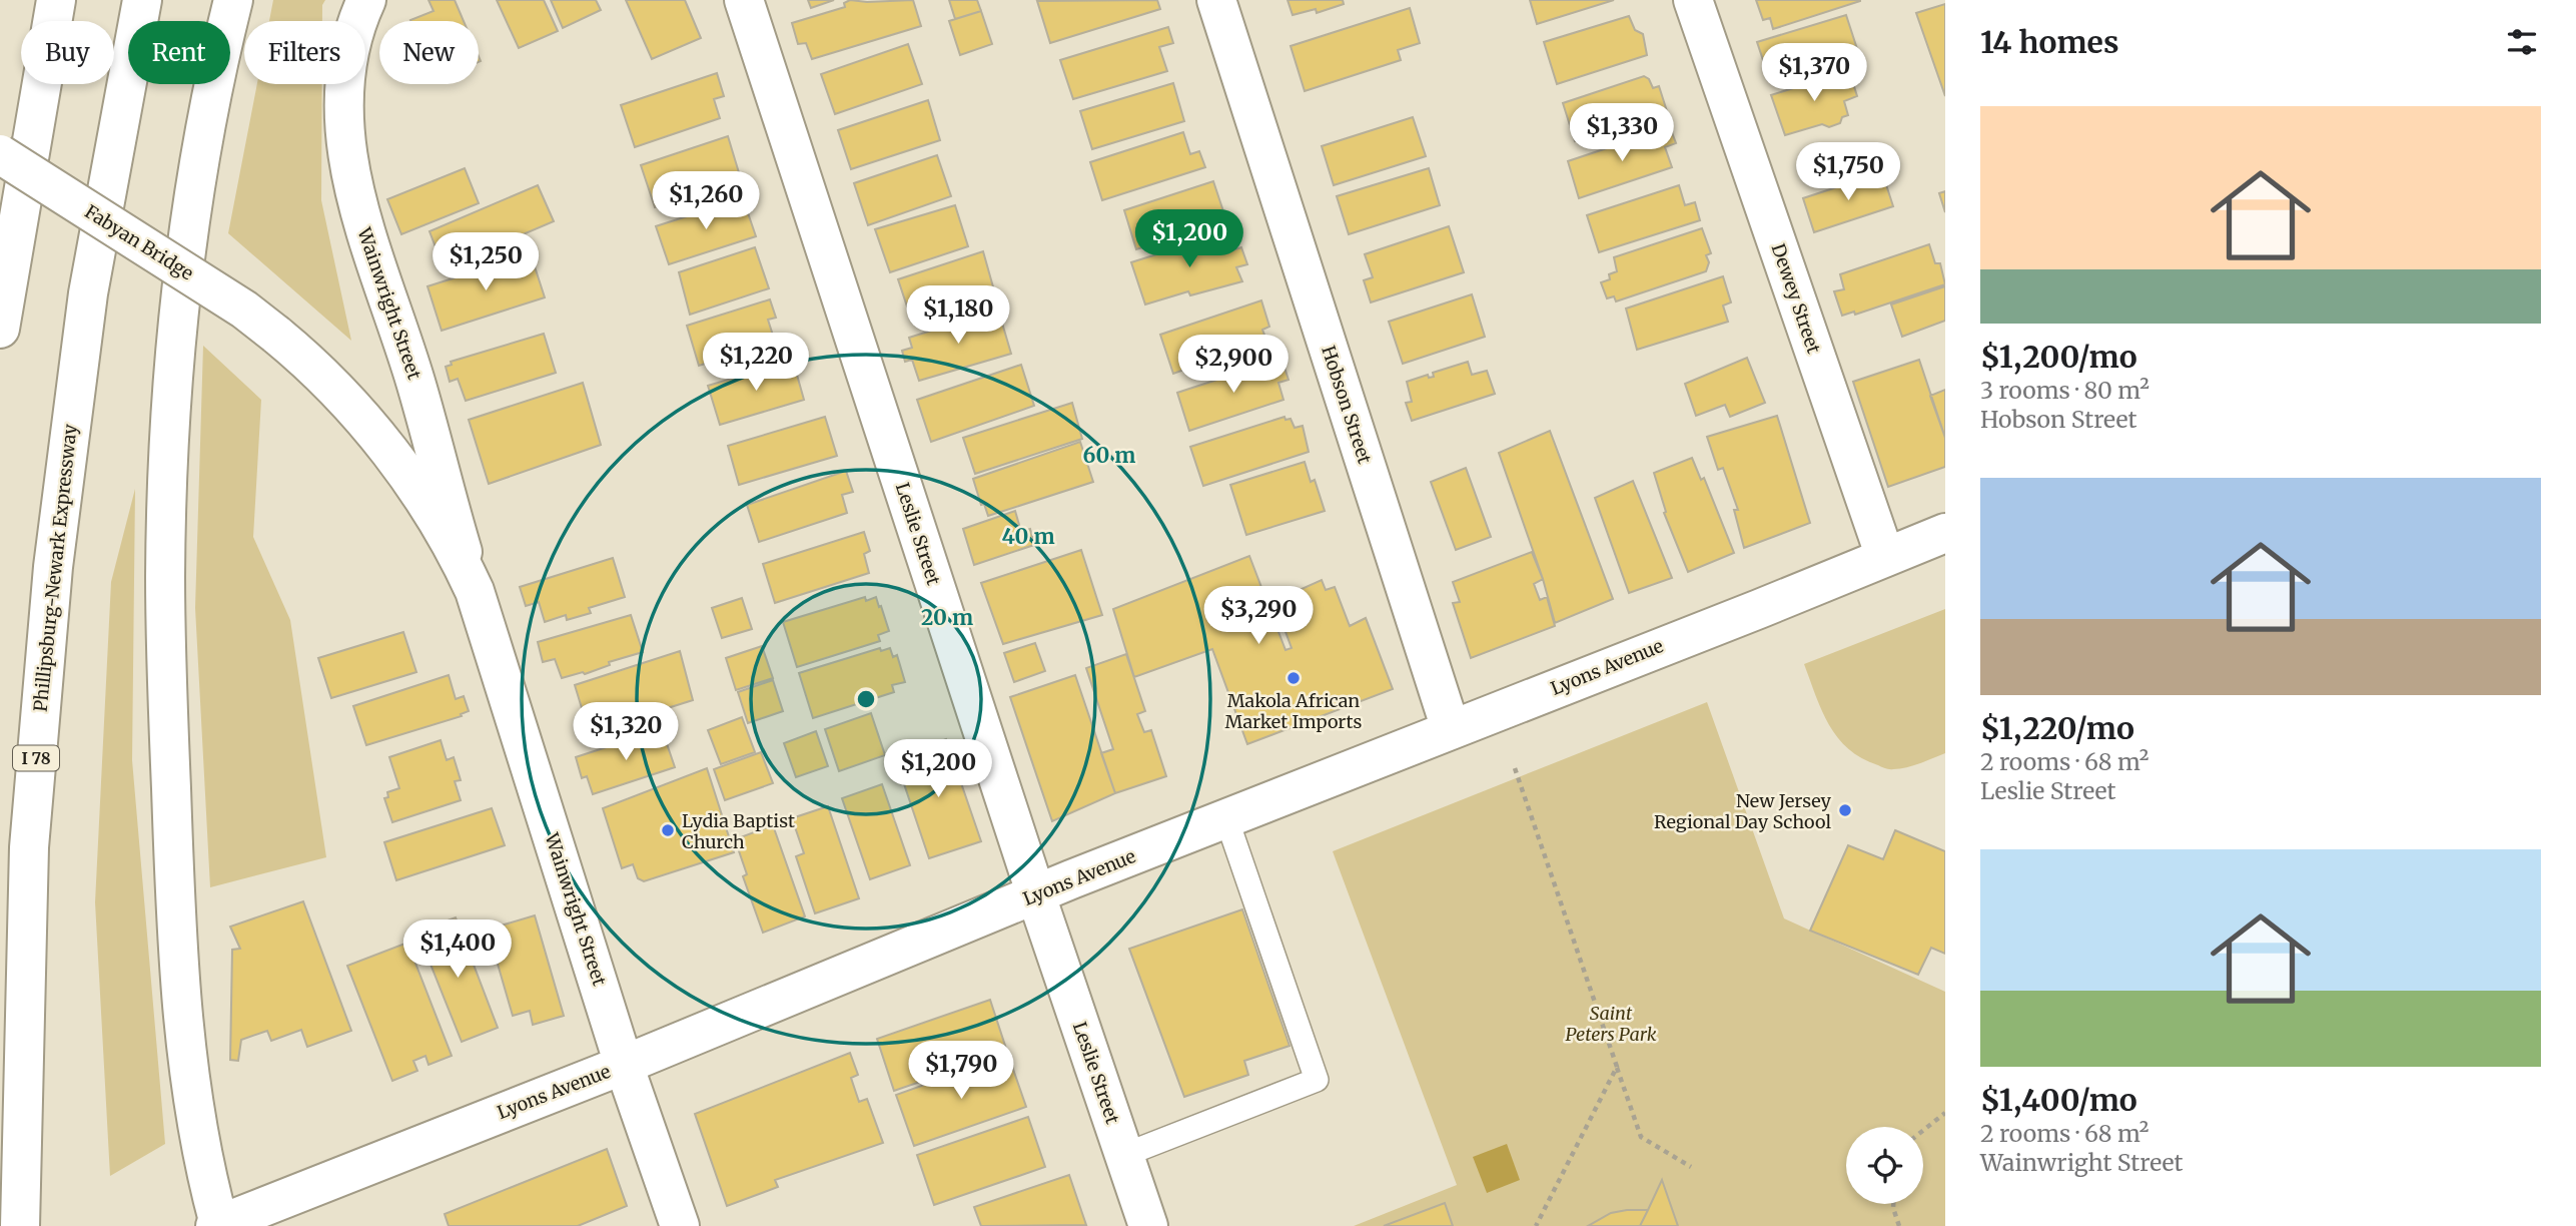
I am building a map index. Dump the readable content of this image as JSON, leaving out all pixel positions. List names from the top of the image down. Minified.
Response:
{"streets":{"main road":["Fabyan Bridge","Dewey Street","Wainwright Street","Hobson Street","Leslie Street","Phillipsburg-Newark Expressway","Lyons Avenue","I 78"]},"crossings":[["Fabyan Bridge","Wainwright Street"],["Dewey Street","Lyons Avenue"],["Wainwright Street","Lyons Avenue"],["Hobson Street","Lyons Avenue"],["Leslie Street","Lyons Avenue"]],"parks":["Saint Peters Park"],"places":["Makola African Market Imports","New Jersey Regional Day School","Lydia Baptist Church"],"page":{"heading":"14 homes","chip":["Buy","Rent","Filters","New"],"price":["$1,370","$1,330","$1,750","$1,260","$1,200","$1,250","$1,180","$1,220","$2,900","$3,290","$1,320","$1,200","$1,400","$1,790"],"list":[{"name":"$1,200/mo","note":"3 rooms · 80 m² · Hobson Street"},{"name":"$1,220/mo","note":"2 rooms · 68 m² · Leslie Street"},{"name":"$1,400/mo","note":"2 rooms · 68 m² · Wainwright Street"}]},"rings":["60 m","40 m","20 m"]}
